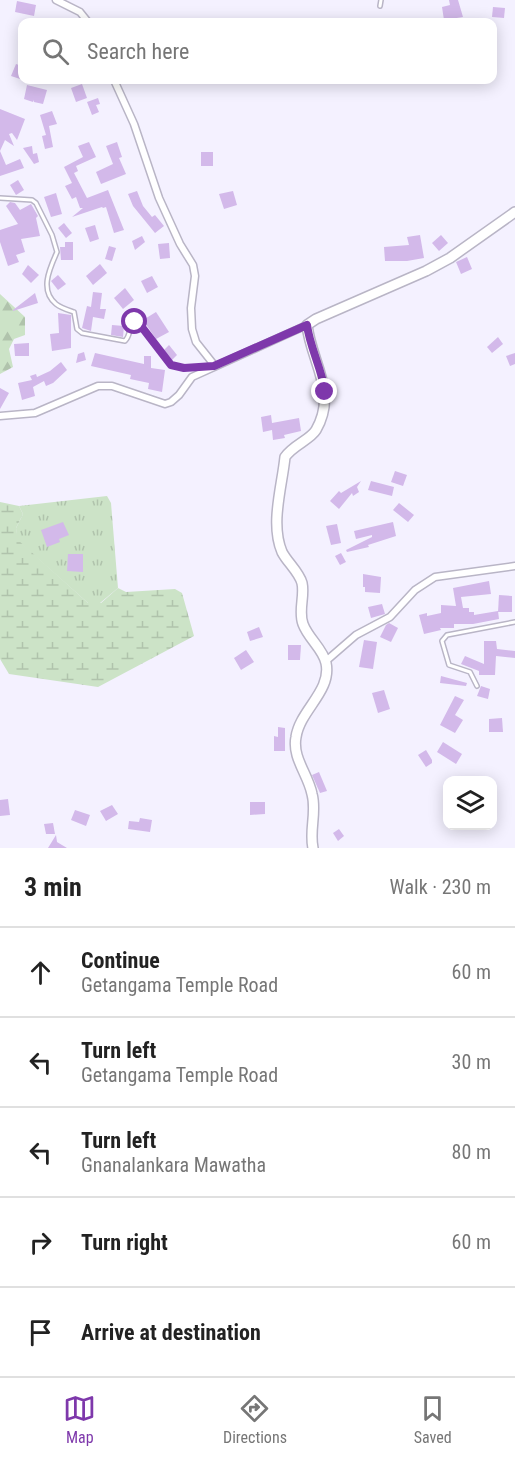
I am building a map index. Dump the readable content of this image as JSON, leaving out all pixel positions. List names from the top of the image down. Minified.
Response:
{"page":{"search":"Search here","heading":["3 min","Walk · 230 m"],"list":[["Continue","Getangama Temple Road","60 m"],["Turn left","Getangama Temple Road","30 m"],["Turn left","Gnanalankara Mawatha","80 m"],["Turn right","60 m"],"Arrive at destination"],"nav":["Map","Directions","Saved"]}}
